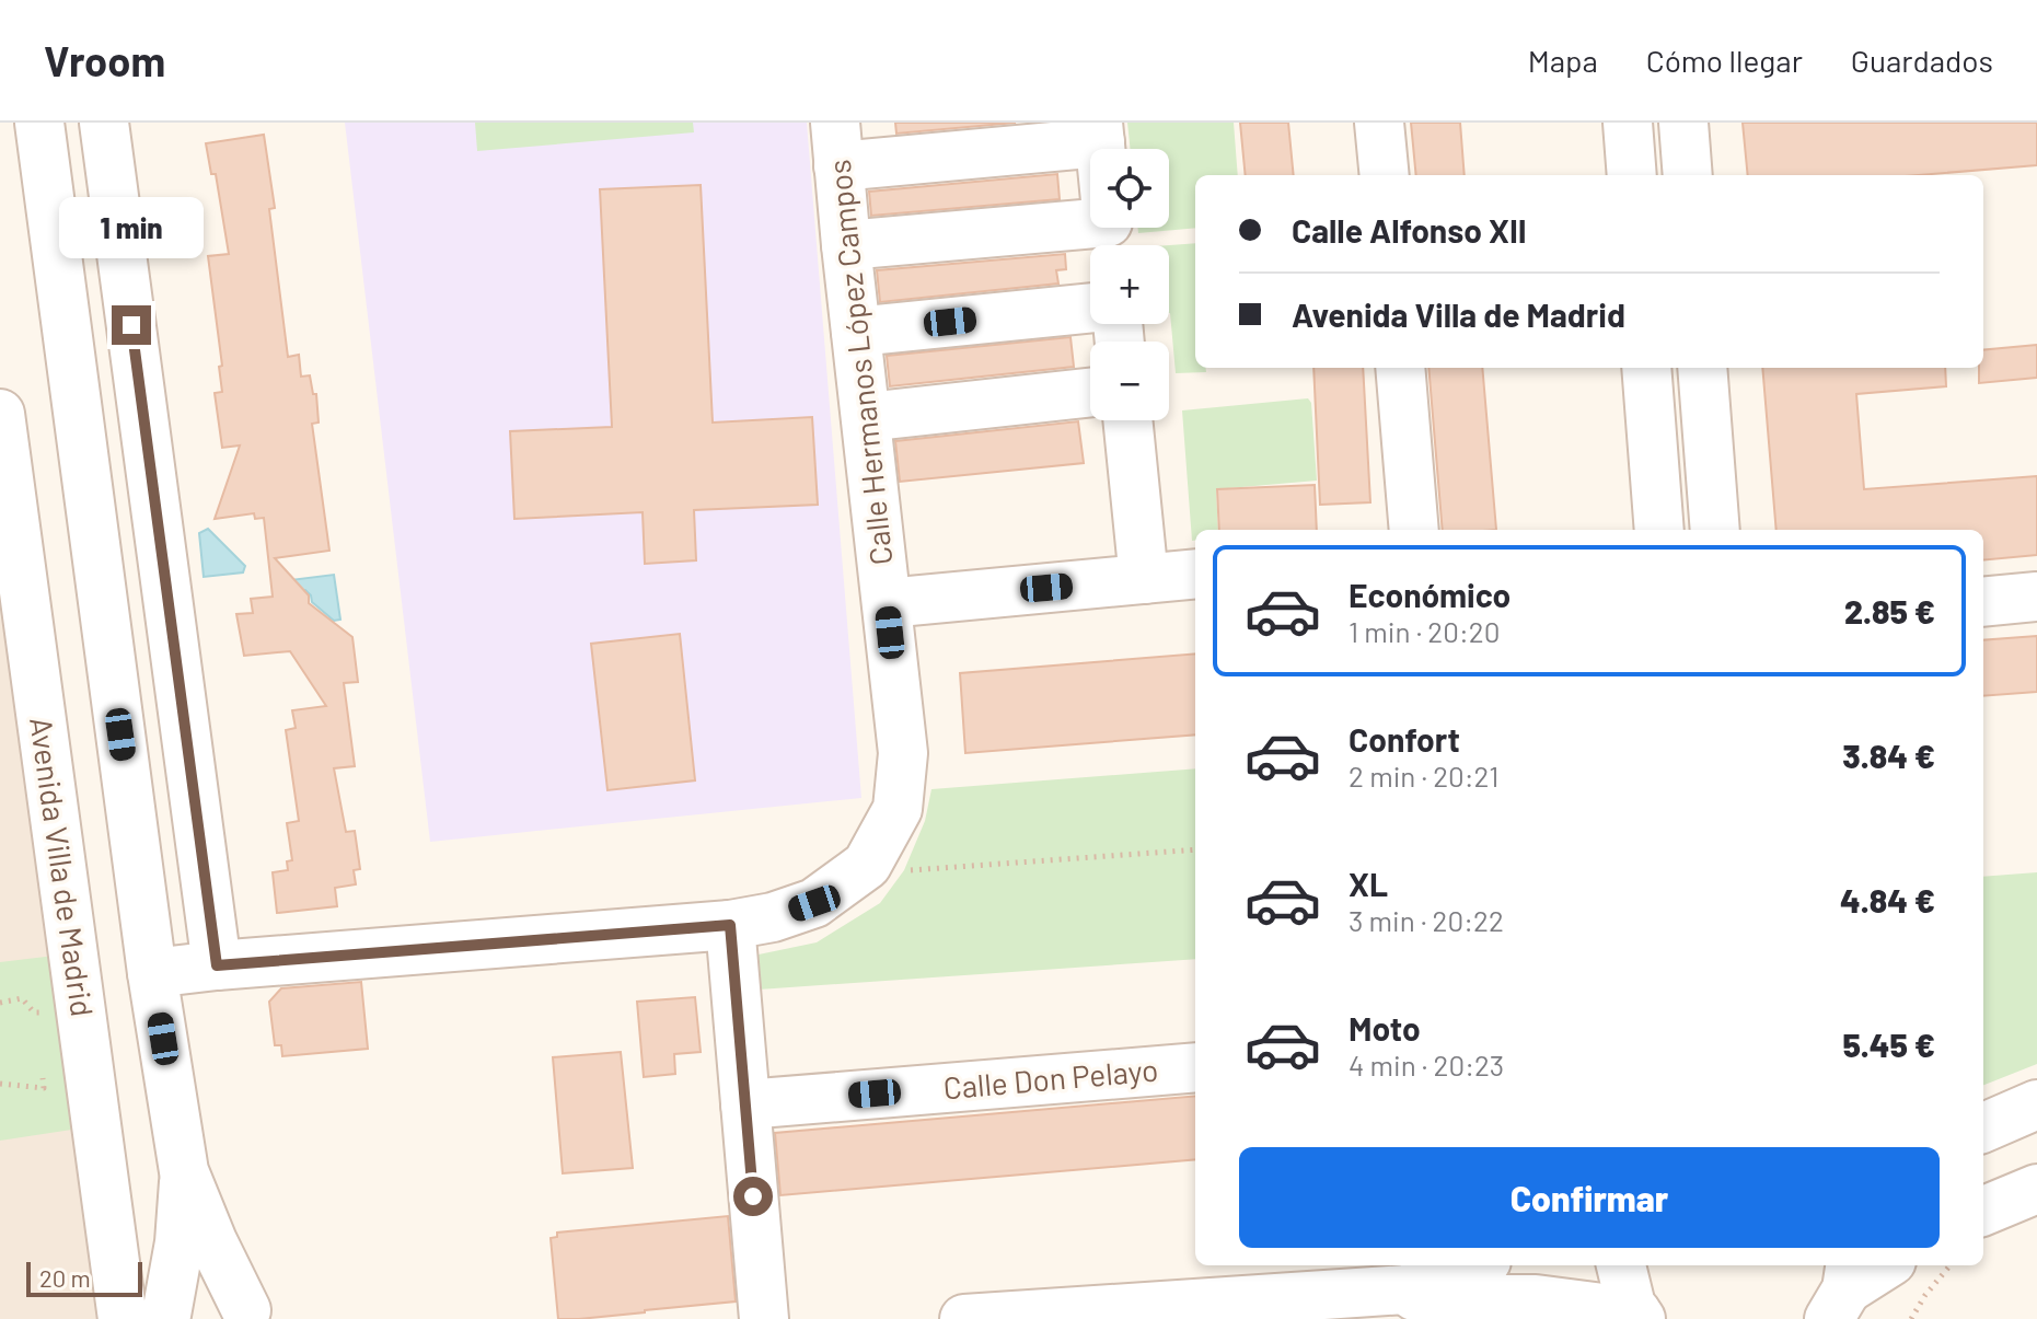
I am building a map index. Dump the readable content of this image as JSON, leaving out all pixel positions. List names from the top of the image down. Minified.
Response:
{"streets":{"street":["Calle Hermanos López Campos","Avenida Villa de Madrid","Calle Don Pelayo"]},"scale_bar":"20 m","page":{"header":"Vroom","nav":["Mapa","Cómo llegar","Guardados"],"map_buttons":["+","−"],"banner":["Calle Alfonso XII","Avenida Villa de Madrid"],"bubble":"1 min","list":[{"name":"Económico","note":"1 min · 20:20","value":"2.85 €"},{"name":"Confort","note":"2 min · 20:21","value":"3.84 €"},{"name":"XL","note":"3 min · 20:22","value":"4.84 €"},{"name":"Moto","note":"4 min · 20:23","value":"5.45 €"}],"buttons":"Confirmar","scale":"20 m"}}
